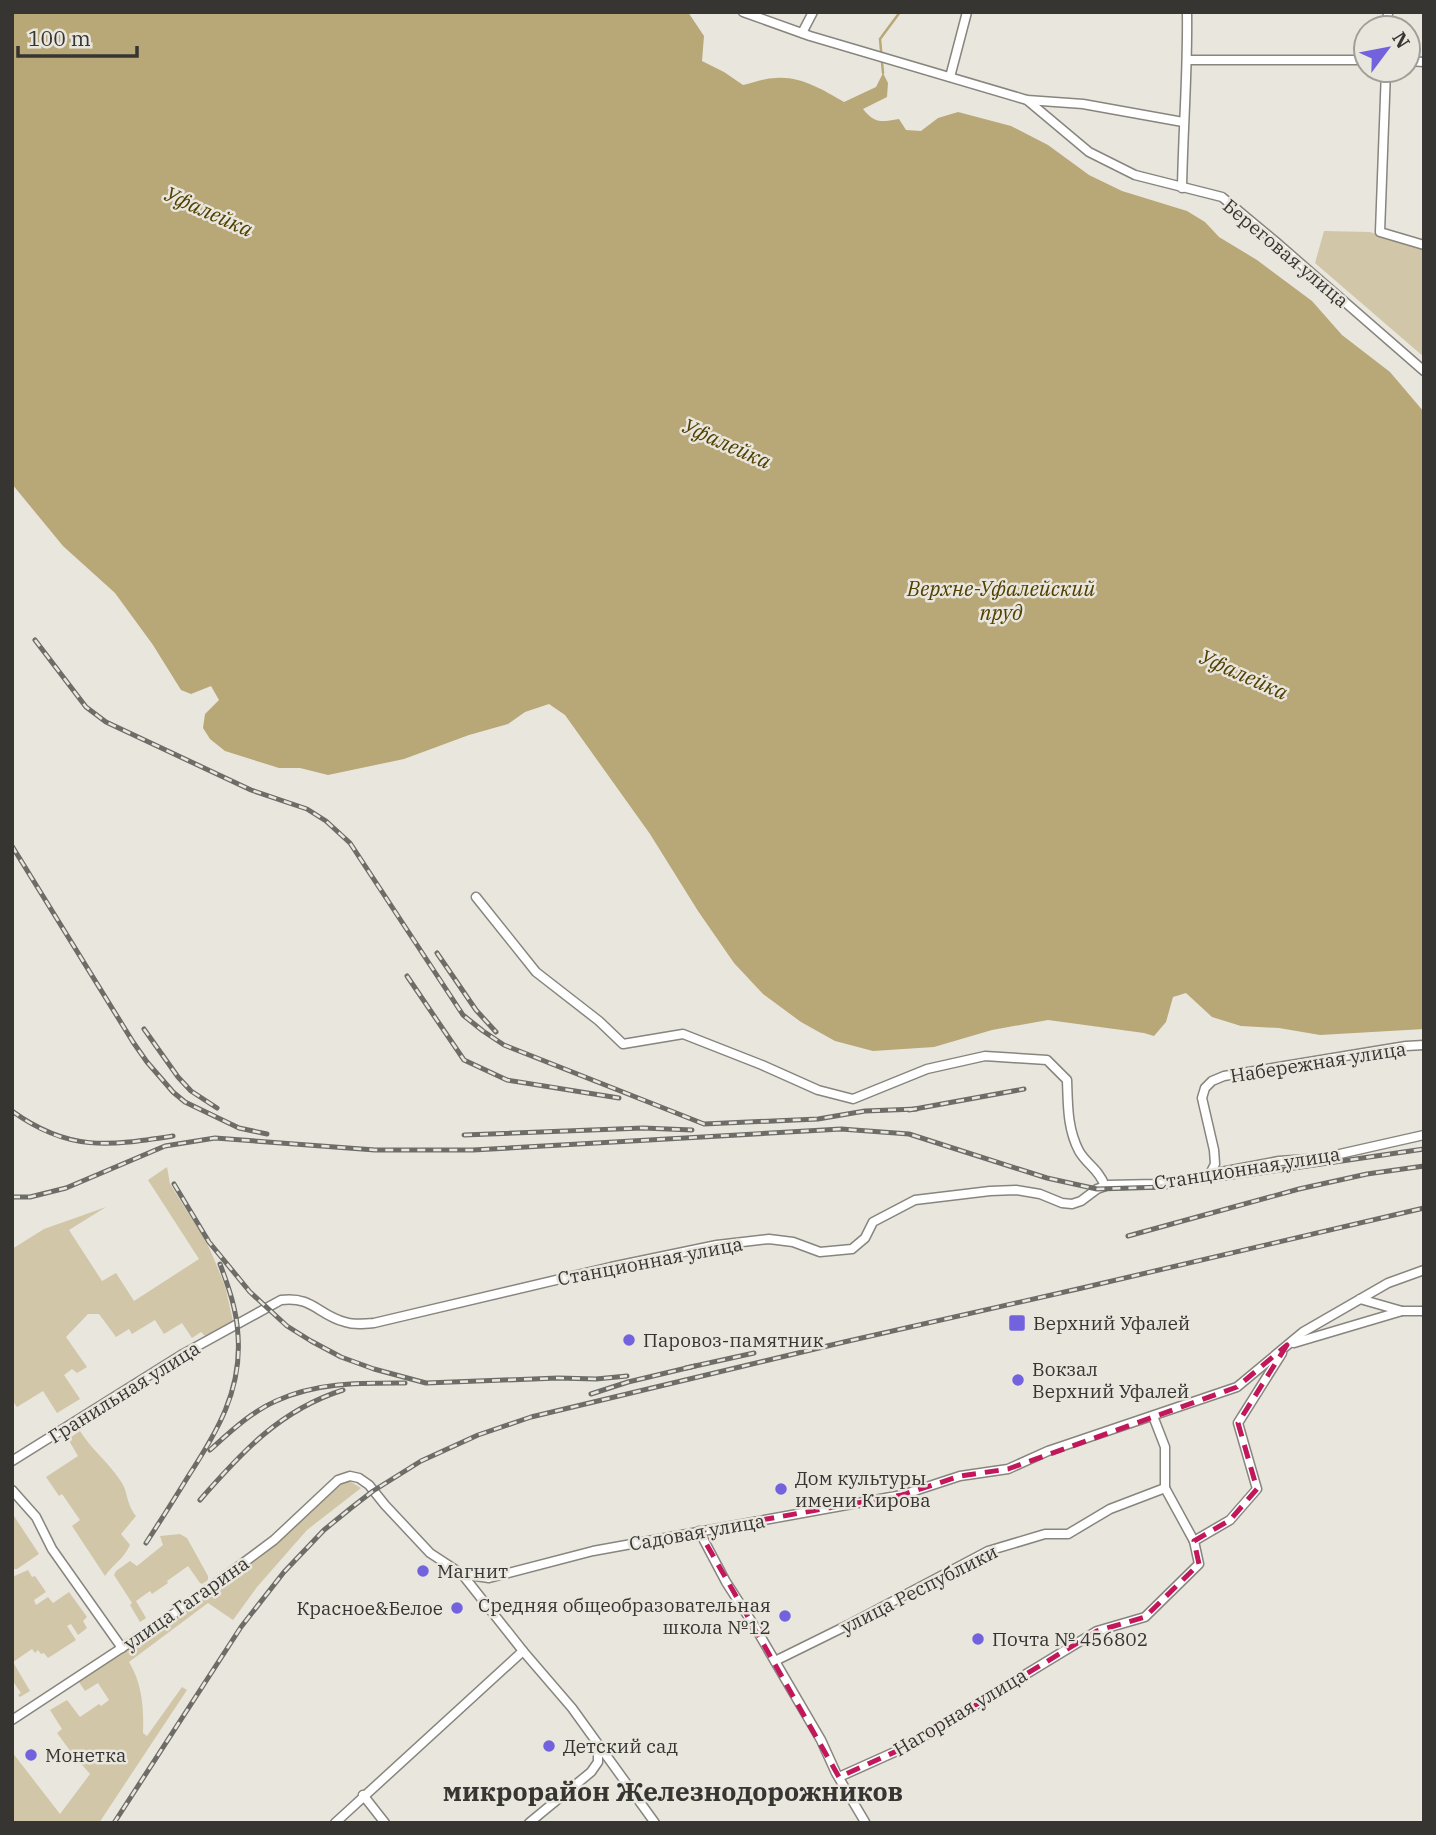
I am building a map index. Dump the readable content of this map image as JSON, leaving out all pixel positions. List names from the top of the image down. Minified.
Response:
{"streets":{"street":["Береговая улица","Набережная улица","Станционная улица","Гранильная улица","Садовая улица","улица Республики","улица Гагарина","Нагорная улица"]},"crossings":[["Набережная улица","Станционная улица"],["Станционная улица","Гранильная улица"],["Садовая улица","улица Гагарина"]],"districts":["микрорайон Железнодорожников"],"water":["Уфалейка","Верхне-Уфалейский пруд"],"places":{"transit":["Верхний Уфалей"],"other":["Паровоз-памятник","Вокзал Верхний Уфалей","Дом культуры имени Кирова","Магнит","Красное&Белое","Средняя общеобразовательная школа №12","Почта № 456802","Детский сад","Монетка"]},"scale_bar":"100 m","north":"top right"}
